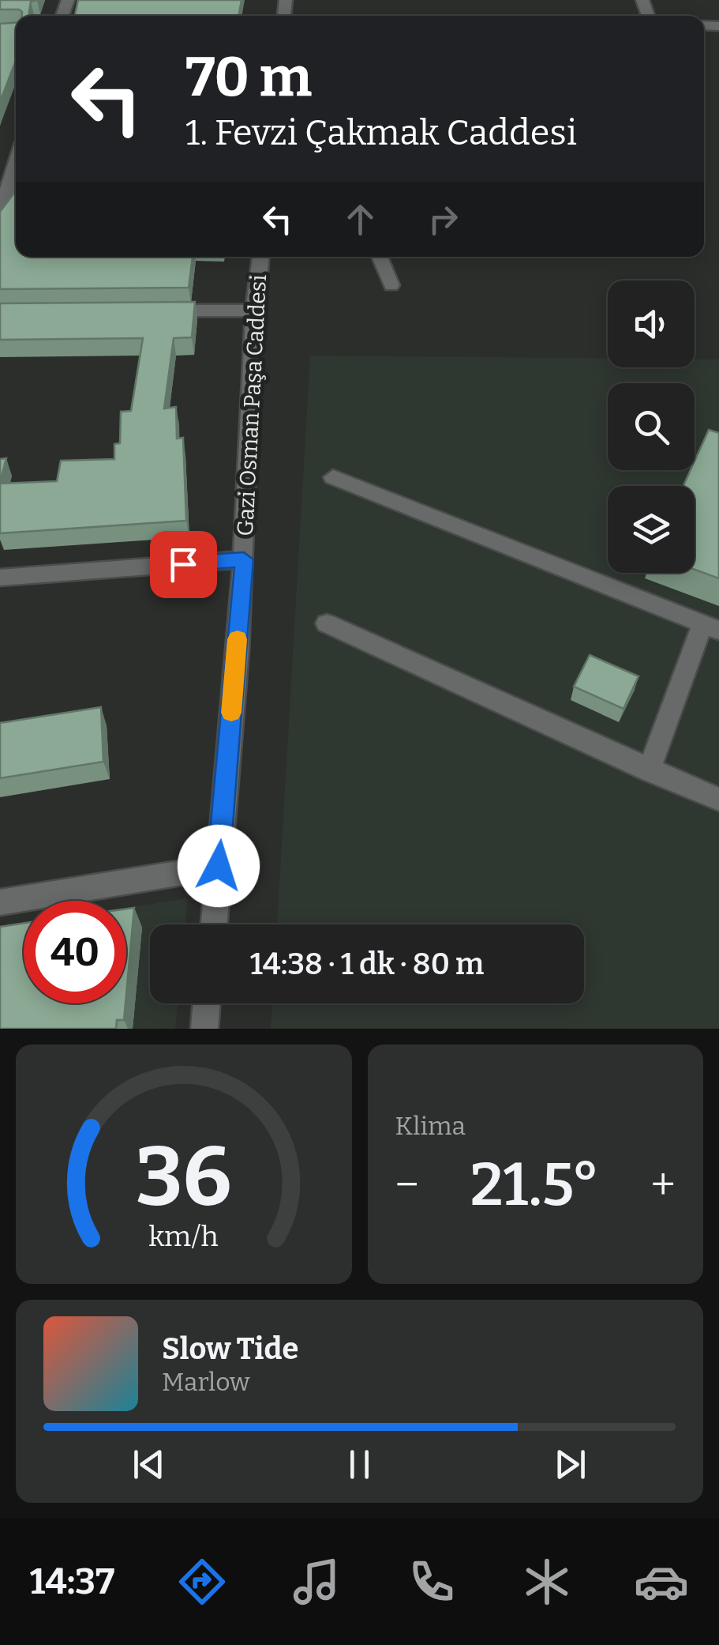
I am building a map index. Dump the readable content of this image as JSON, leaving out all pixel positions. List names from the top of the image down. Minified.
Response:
{"streets":{"street":["Gazi Osman Paşa Caddesi"]},"page":{"turn":["70 m","1. Fevzi Çakmak Caddesi"],"limit":"40","trip":"14:38 · 1 dk · 80 m","tile":"Klima","heat":["−","21.5°","+"],"song":["Slow Tide","Marlow"],"tabs":"14:37","gauge":["36","km/h"]}}
